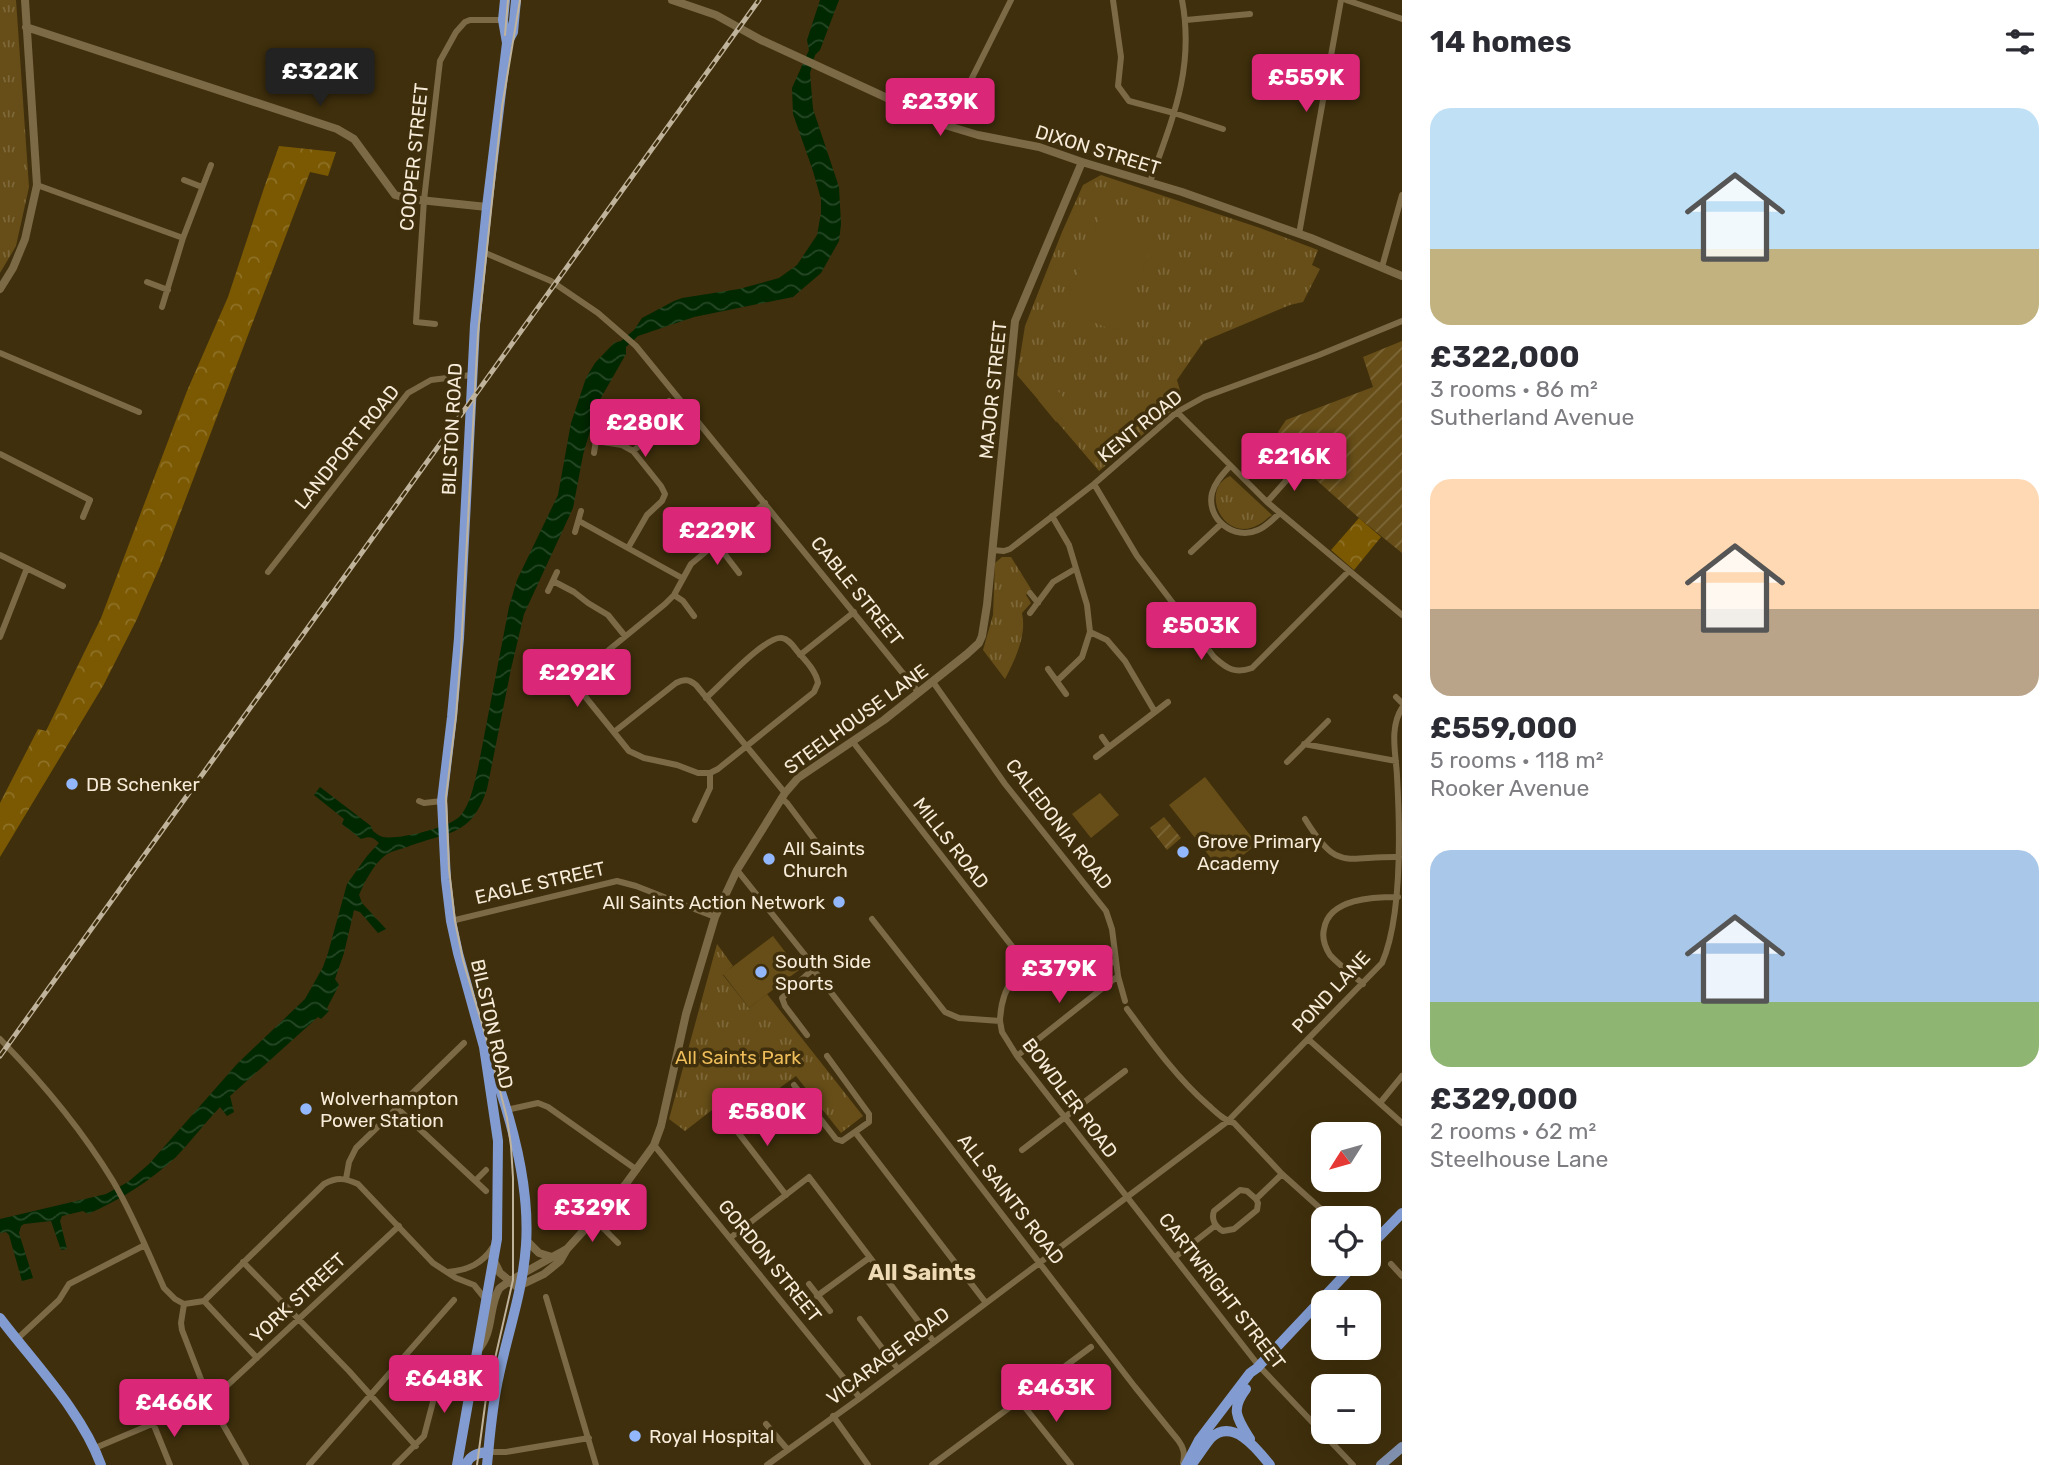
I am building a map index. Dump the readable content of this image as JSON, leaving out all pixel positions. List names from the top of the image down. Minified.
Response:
{"streets":{"highway":["BILSTON ROAD"],"street":["DIXON STREET","COOPER STREET","MAJOR STREET","KENT ROAD","LANDPORT ROAD","CABLE STREET","STEELHOUSE LANE","CALEDONIA ROAD","MILLS ROAD","EAGLE STREET","POND LANE","BOWDLER ROAD","ALL SAINTS ROAD","GORDON STREET","CARTWRIGHT STREET","YORK STREET","VICARAGE ROAD"]},"crossings":[["DIXON STREET","MAJOR STREET"],["COOPER STREET","BILSTON ROAD"],["MAJOR STREET","KENT ROAD"],["MAJOR STREET","STEELHOUSE LANE"],["KENT ROAD","STEELHOUSE LANE"],["BILSTON ROAD","LANDPORT ROAD"],["BILSTON ROAD","CABLE STREET"],["BILSTON ROAD","STEELHOUSE LANE"],["BILSTON ROAD","EAGLE STREET"],["CABLE STREET","STEELHOUSE LANE"],["STEELHOUSE LANE","CALEDONIA ROAD"],["STEELHOUSE LANE","MILLS ROAD"],["STEELHOUSE LANE","EAGLE STREET"],["STEELHOUSE LANE","ALL SAINTS ROAD"],["STEELHOUSE LANE","GORDON STREET"],["POND LANE","VICARAGE ROAD"],["BOWDLER ROAD","CARTWRIGHT STREET"],["BOWDLER ROAD","VICARAGE ROAD"],["ALL SAINTS ROAD","VICARAGE ROAD"],["GORDON STREET","VICARAGE ROAD"],["CARTWRIGHT STREET","VICARAGE ROAD"]],"districts":["All Saints"],"parks":["All Saints Park"],"places":["DB Schenker","Grove Primary Academy","All Saints Church","All Saints Action Network","South Side Sports","Wolverhampton Power Station","Royal Hospital"],"north":"bottom left","page":{"heading":"14 homes","price":["£322K","£559K","£239K","£280K","£216K","£229K","£503K","£292K","£379K","£580K","£329K","£648K","£463K","£466K"],"list":[{"name":"£322,000","note":"3 rooms · 86 m² · Sutherland Avenue"},{"name":"£559,000","note":"5 rooms · 118 m² · Rooker Avenue"},{"name":"£329,000","note":"2 rooms · 62 m² · Steelhouse Lane"}],"map_buttons":["+","−"]}}
